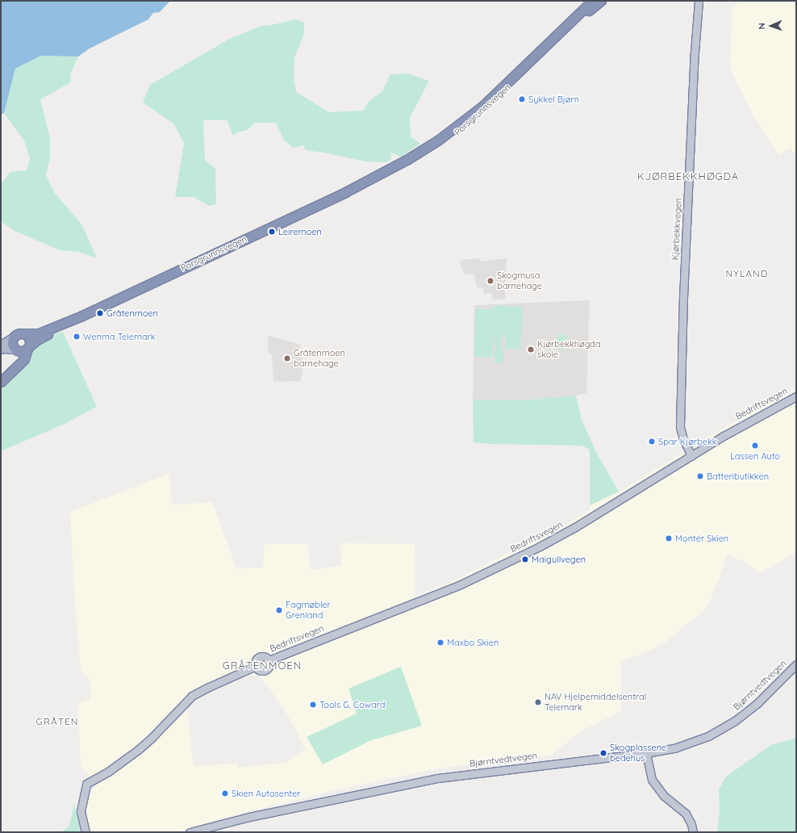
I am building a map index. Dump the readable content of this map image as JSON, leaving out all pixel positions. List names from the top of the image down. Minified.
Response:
{"streets":{"highway":["Porsgrunnsvegen"],"street":["Kjørbekkvegen","Bedriftsvegen","Bjørntvedtvegen"]},"crossings":[["Kjørbekkvegen","Bedriftsvegen"]],"districts":["KJØRBEKKHØGDA","NYLAND","GRÅTENMOEN","GRÅTEN"],"places":["Sykkel Bjørn","Leiremoen","Skogmusa barnehage","Gråtenmoen","Wenma Telemark","Kjørbekkhøgda skole","Gråtenmoen barnehage","Spar Kjørbekk","Lassen Auto","Batteributikken","Montér Skien","Maigullvegen","Fagmøbler Grenland","Maxbo Skien","NAV Hjelpemiddelsentral Telemark","Tools G. Coward","Skogplassene bedehus","Skien Autosenter"],"north":"left"}
